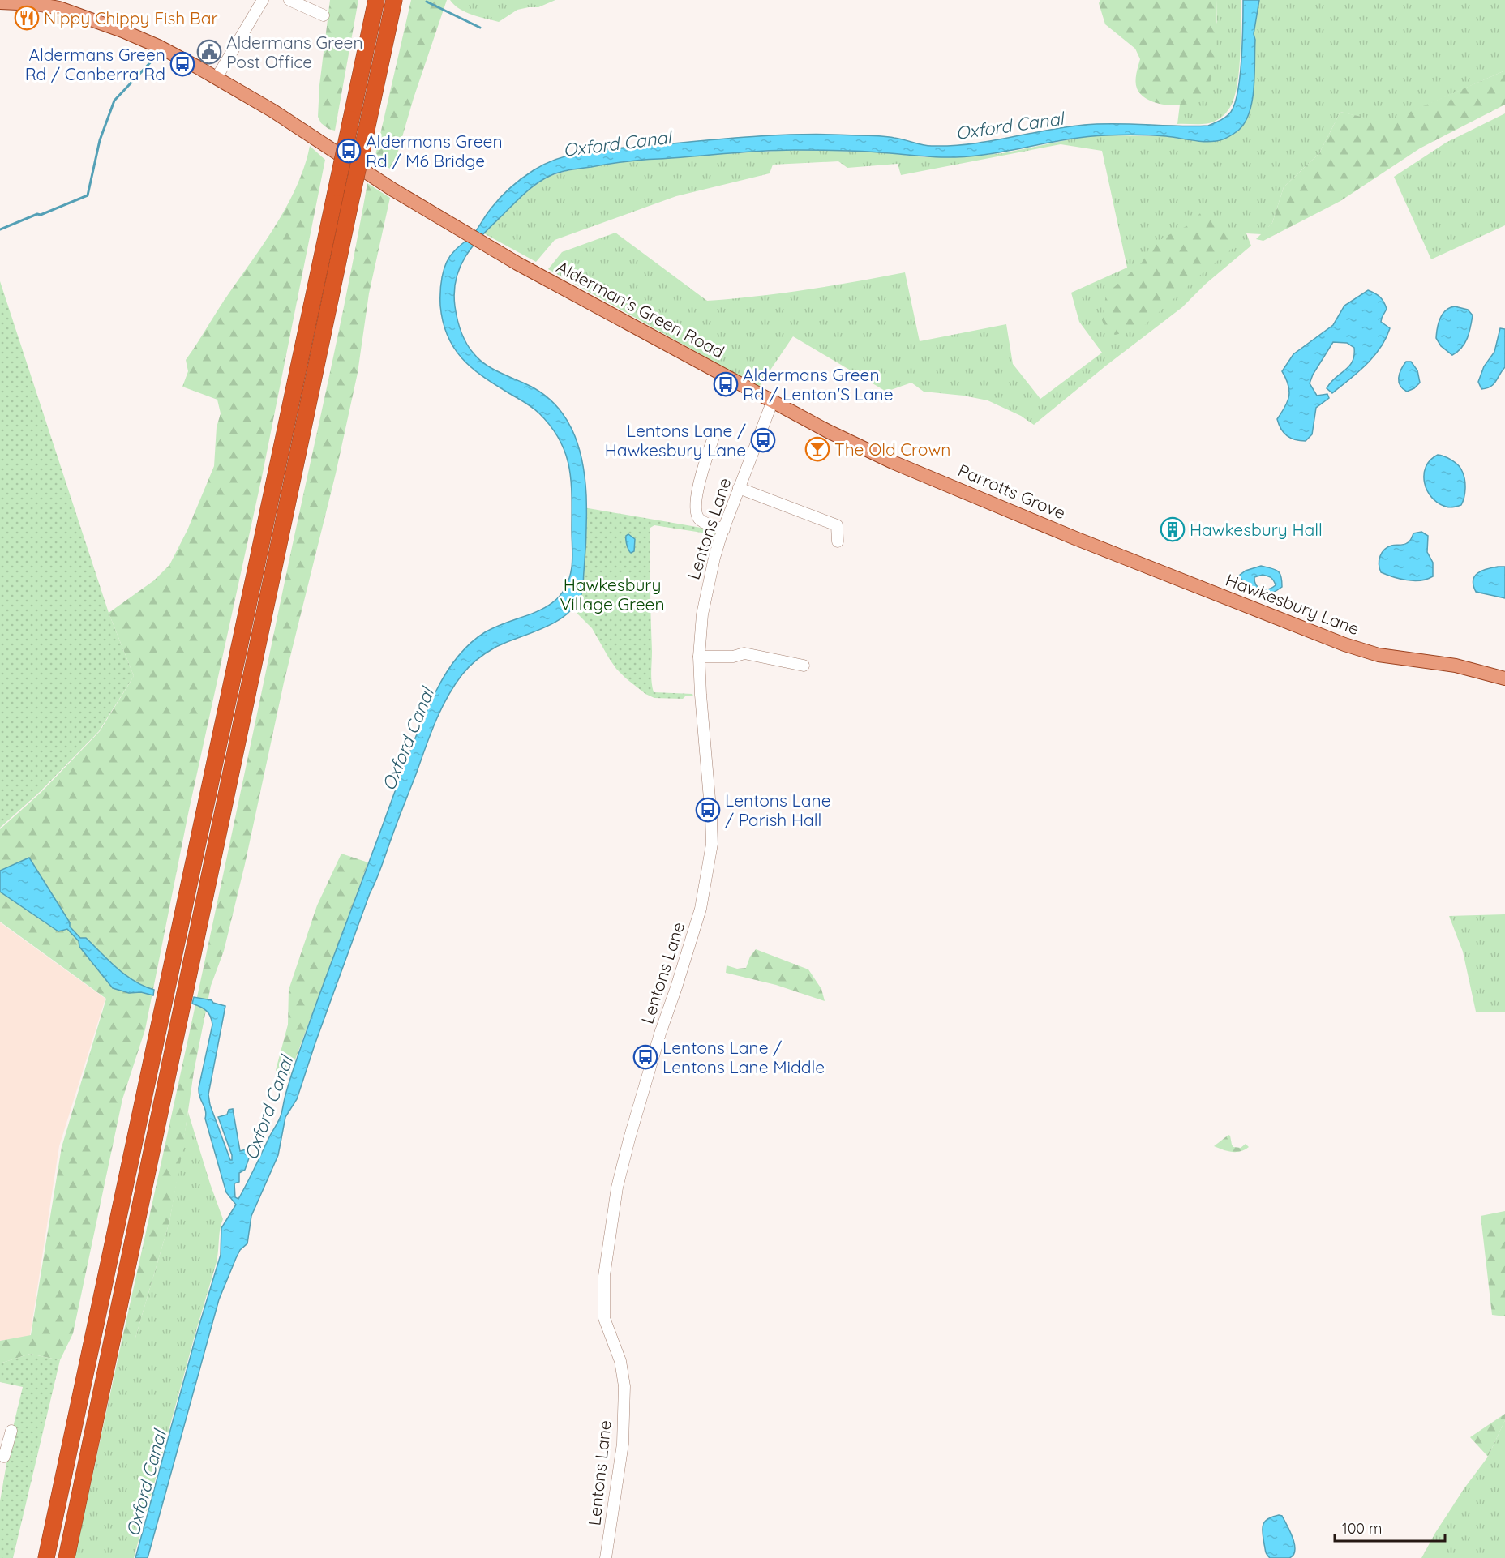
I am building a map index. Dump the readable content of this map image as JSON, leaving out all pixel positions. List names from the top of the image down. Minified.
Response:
{"streets":{"main road":["Alderman's Green Road","Parrotts Grove","Hawkesbury Lane"],"street":["Lentons Lane"]},"crossings":[["Alderman's Green Road","Parrotts Grove"],["Alderman's Green Road","Lentons Lane"],["Parrotts Grove","Hawkesbury Lane"]],"water":["Oxford Canal"],"parks":["Hawkesbury Village Green"],"places":{"restaurant":["Nippy Chippy Fish Bar"],"public building":["Aldermans Green Post Office"],"bus stop":["Aldermans Green Rd / Canberra Rd","Aldermans Green Rd / M6 Bridge","Aldermans Green Rd / Lenton'S Lane","Lentons Lane / Hawkesbury Lane","Lentons Lane / Parish Hall","Lentons Lane / Lentons Lane Middle"],"bar":["The Old Crown"],"building":["Hawkesbury Hall"]},"scale_bar":"100 m"}
